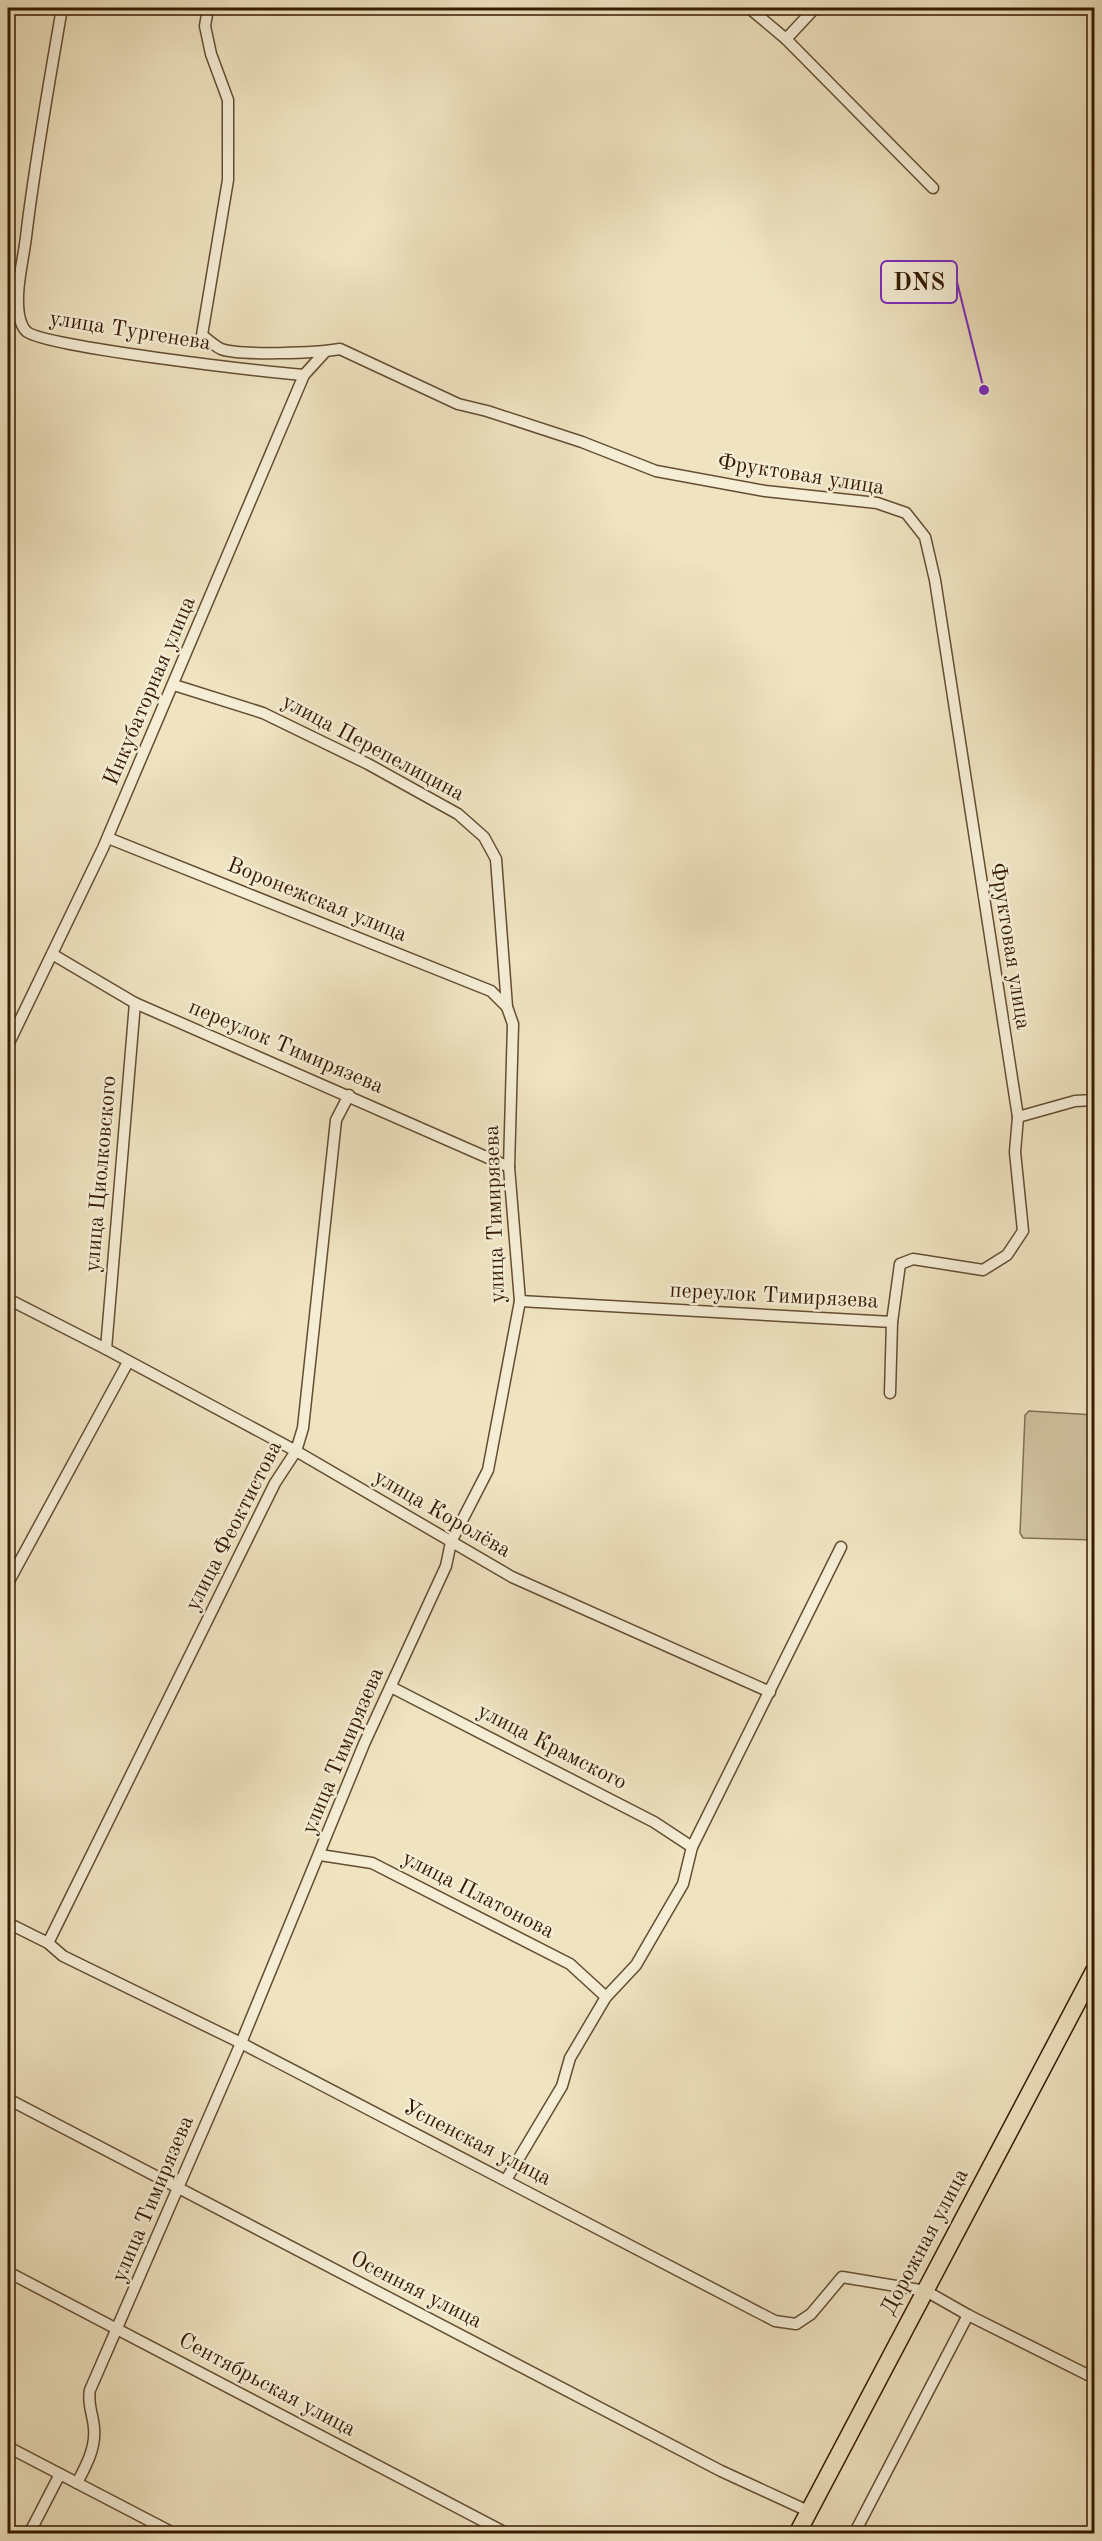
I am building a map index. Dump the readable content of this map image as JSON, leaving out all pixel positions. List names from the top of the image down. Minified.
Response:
{"streets":{"main road":["Дорожная улица"],"street":["улица Тургенева","Фруктовая улица","Инкубаторная улица","улица Перепелицина","Воронежская улица","переулок Тимирязева","улица Циолковского","улица Тимирязева","улица Королёва","улица Феоктистова","улица Крамского","улица Платонова","Успенская улица","Осенняя улица","Сентябрьская улица"]},"crossings":[["улица Тургенева","Инкубаторная улица"],["Фруктовая улица","Инкубаторная улица"],["Фруктовая улица","переулок Тимирязева"],["Инкубаторная улица","улица Перепелицина"],["Инкубаторная улица","Воронежская улица"],["Инкубаторная улица","переулок Тимирязева"],["улица Перепелицина","Воронежская улица"],["улица Перепелицина","улица Тимирязева"],["Воронежская улица","улица Тимирязева"],["переулок Тимирязева","улица Циолковского"],["переулок Тимирязева","улица Тимирязева"],["переулок Тимирязева","улица Феоктистова"],["улица Циолковского","улица Королёва"],["улица Тимирязева","улица Королёва"],["улица Тимирязева","улица Крамского"],["улица Тимирязева","улица Платонова"],["улица Тимирязева","Успенская улица"],["улица Тимирязева","Осенняя улица"],["улица Тимирязева","Сентябрьская улица"],["улица Королёва","улица Феоктистова"],["улица Феоктистова","Успенская улица"],["Успенская улица","Дорожная улица"],["Дорожная улица","Осенняя улица"]],"places":["DNS"]}
